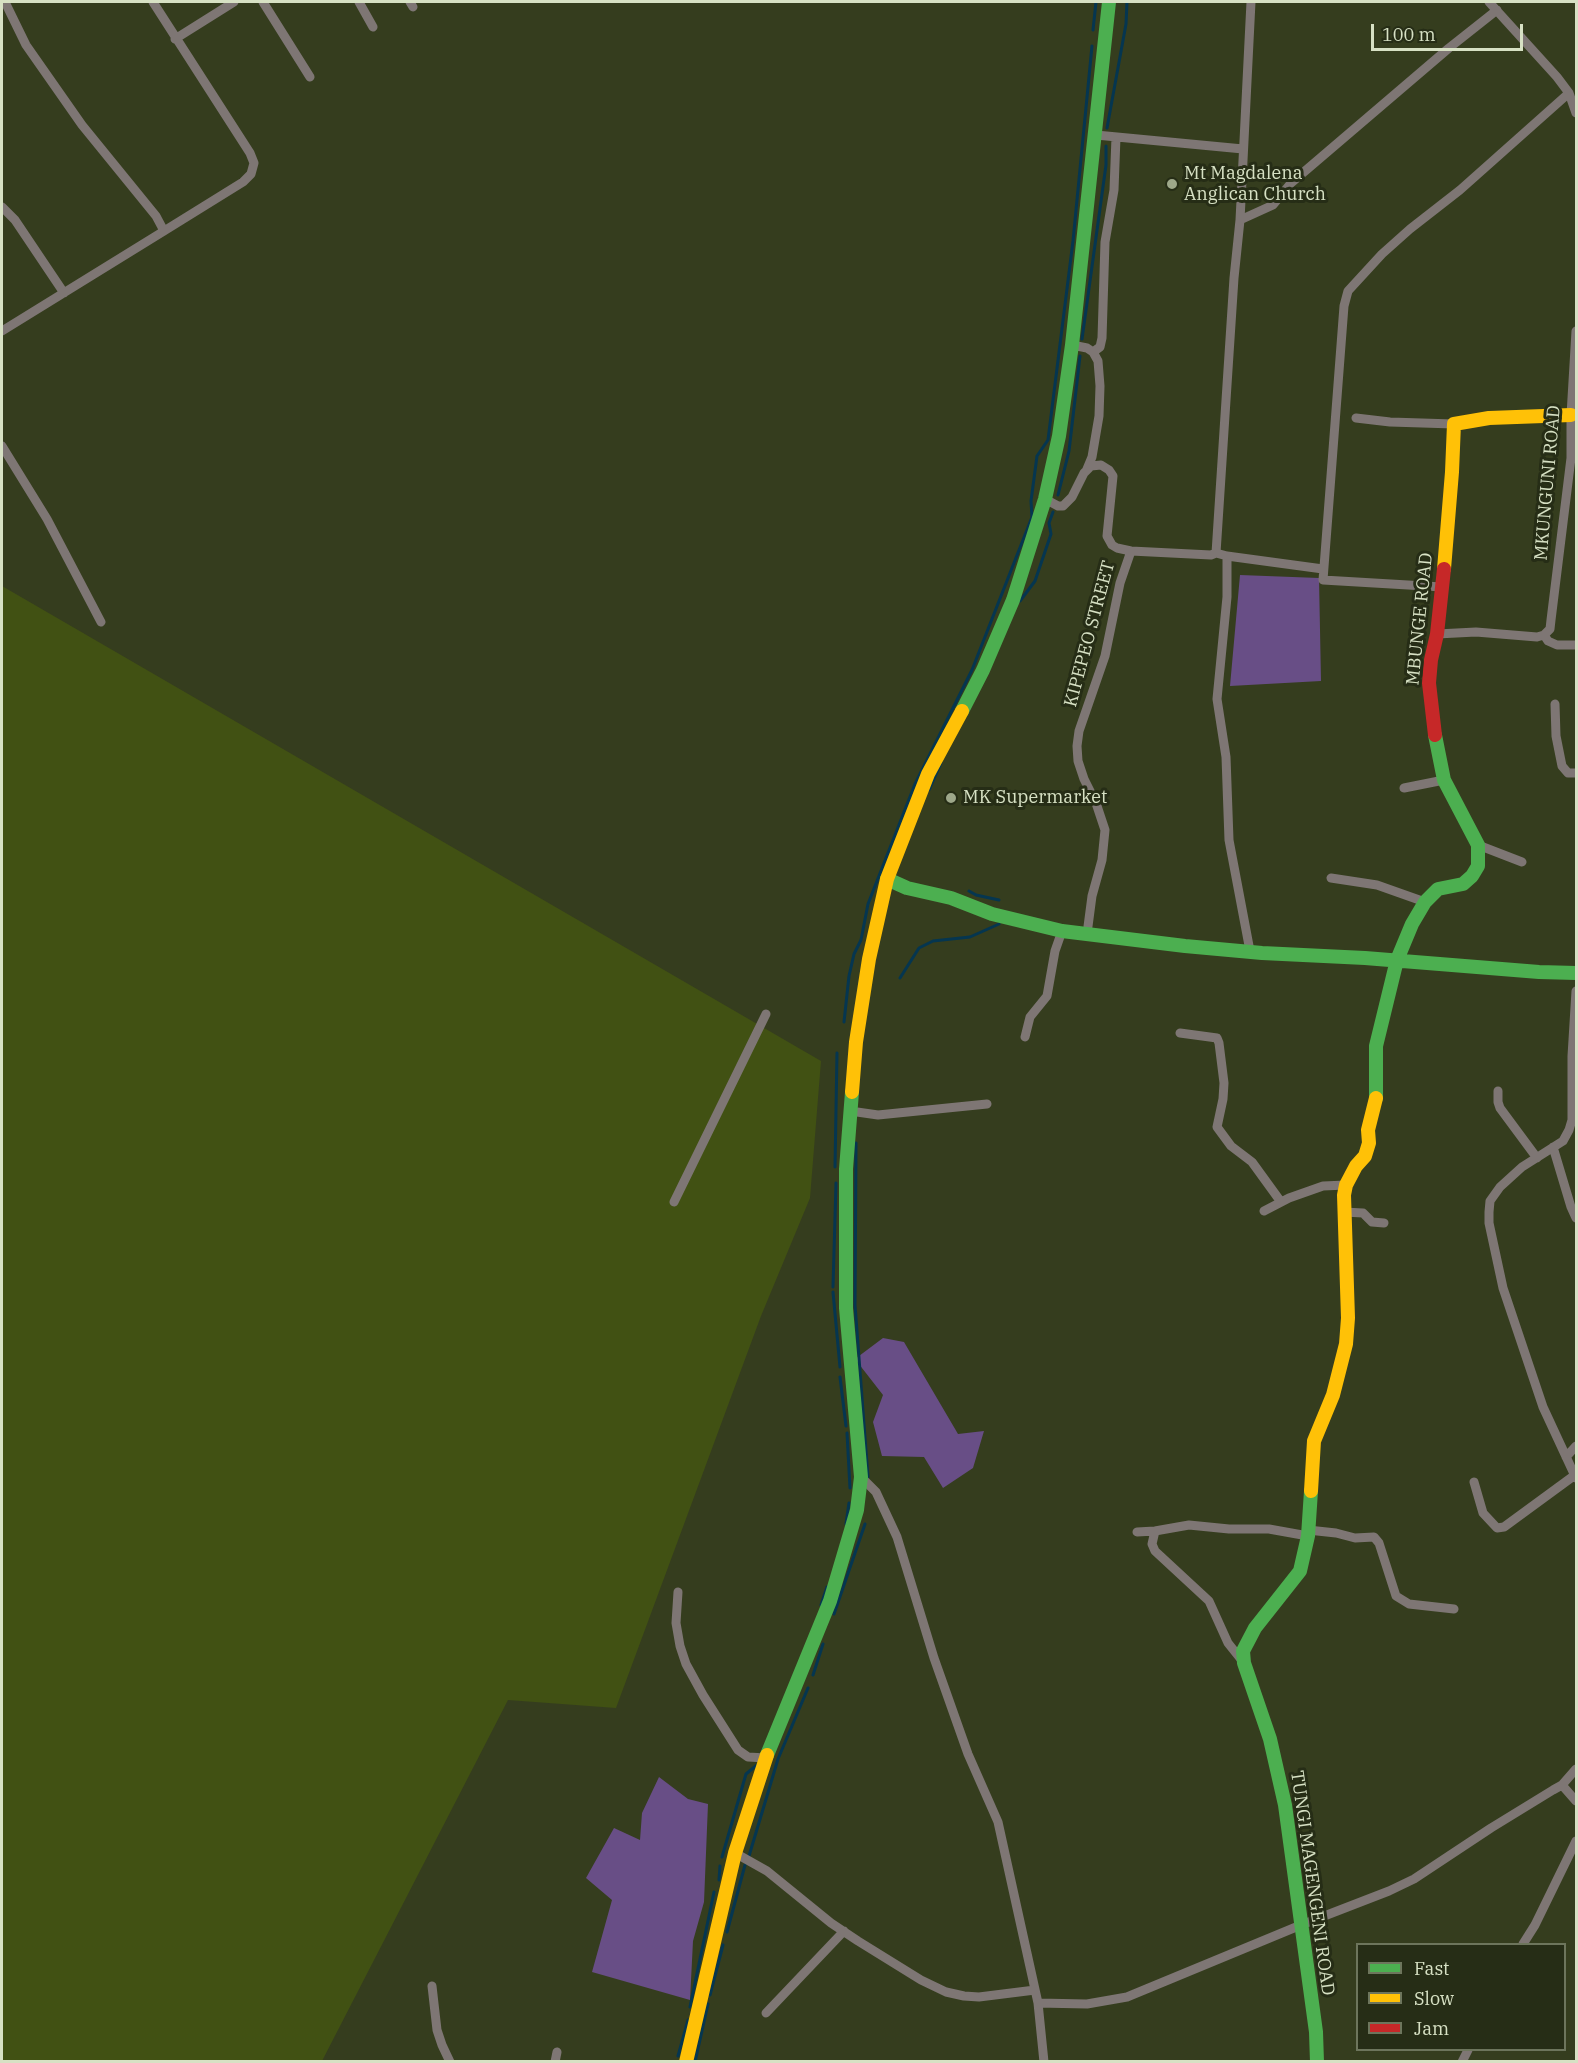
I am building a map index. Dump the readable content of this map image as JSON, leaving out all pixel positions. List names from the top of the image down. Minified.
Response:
{"streets":{"street":["MKUNGUNI ROAD","MBUNGE ROAD","KIPEPEO STREET","TUNGI MAGENGENI ROAD"]},"places":["Mt Magdalena Anglican Church","MK Supermarket"],"legend":["Fast","Slow","Jam"],"scale_bar":"100 m"}
